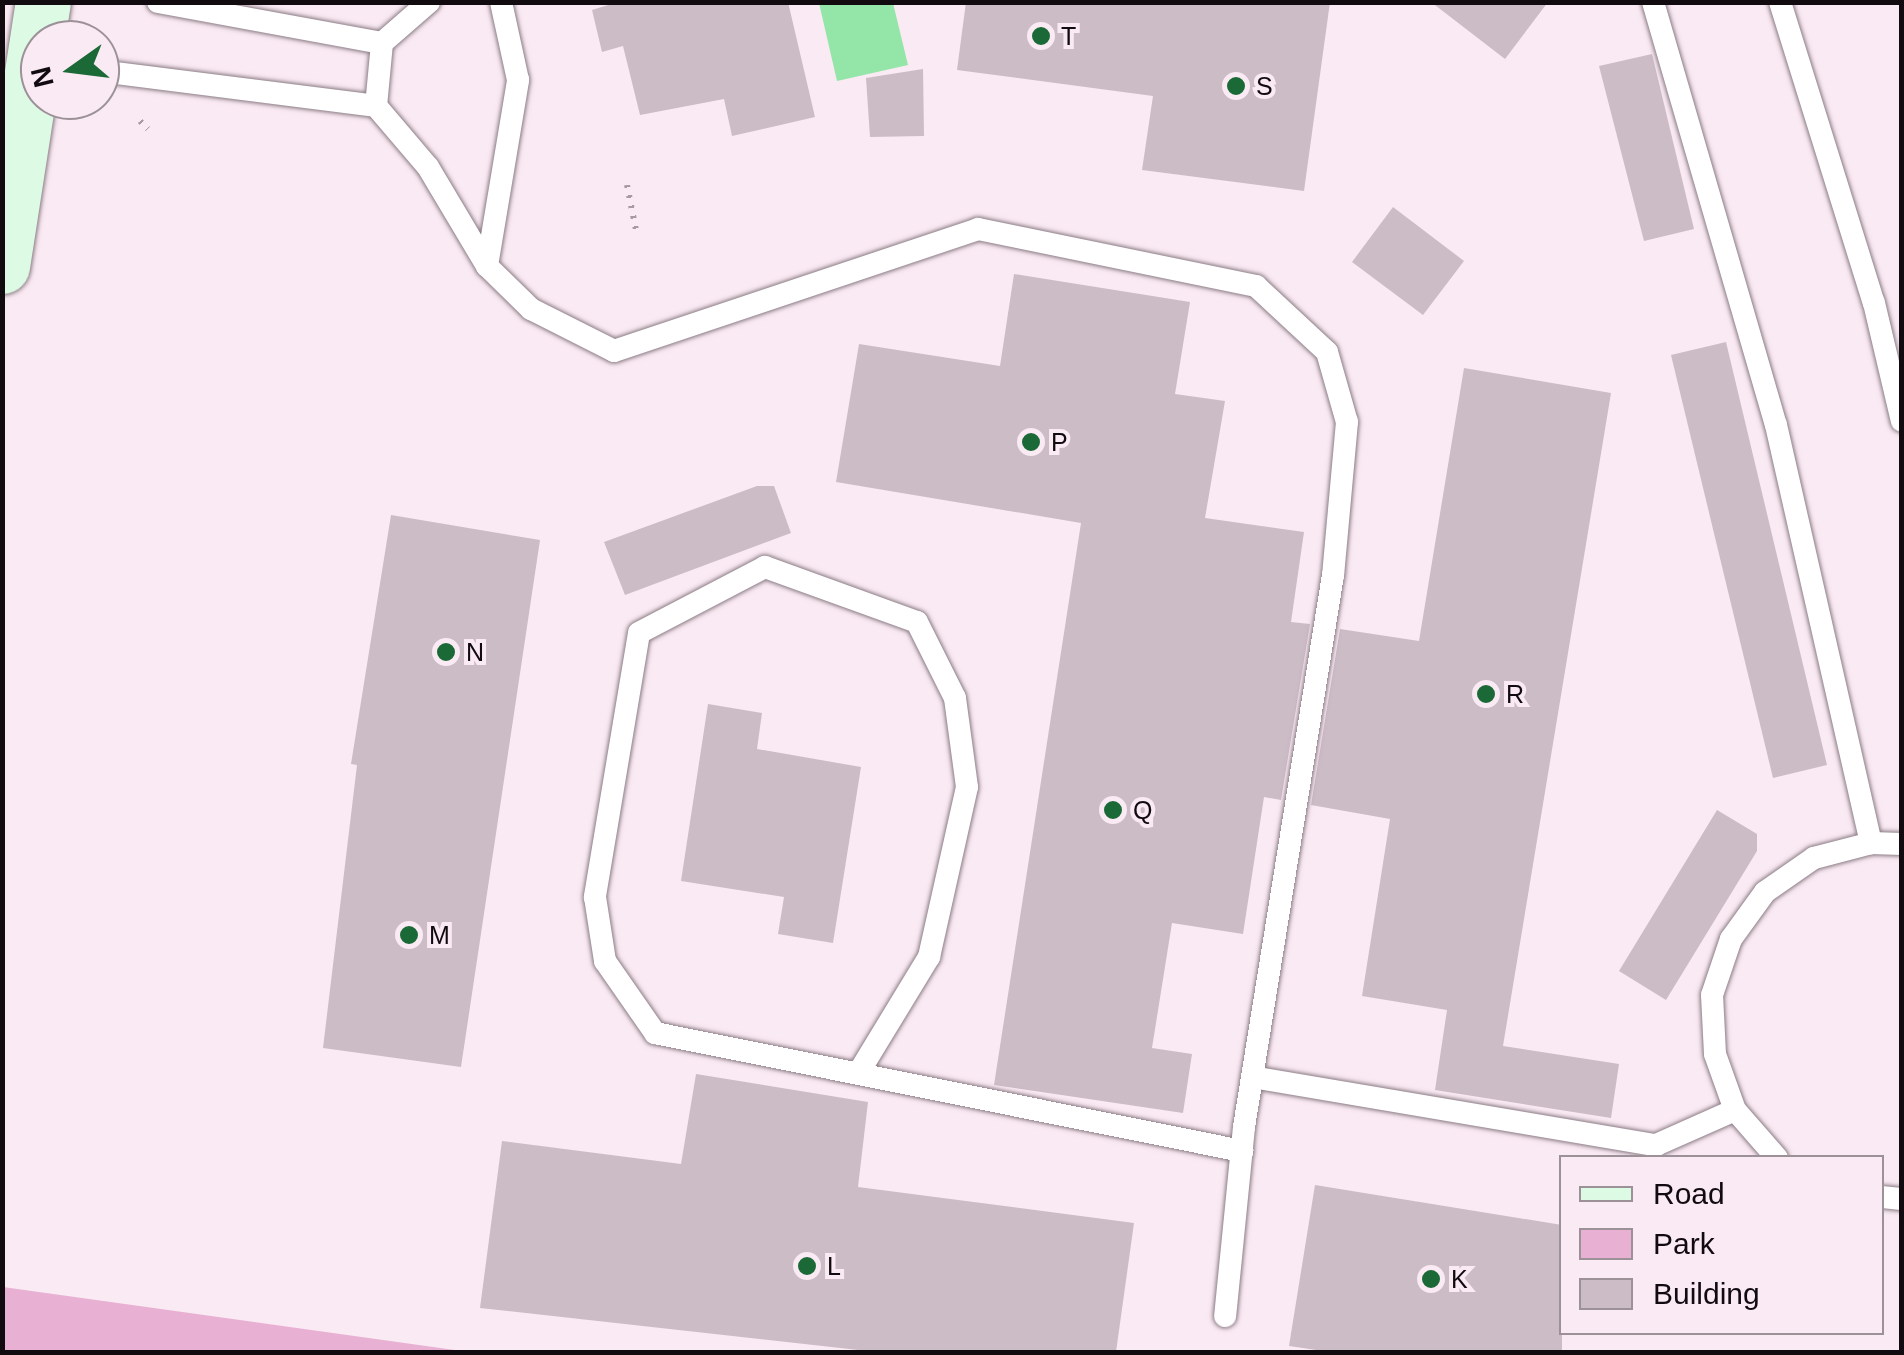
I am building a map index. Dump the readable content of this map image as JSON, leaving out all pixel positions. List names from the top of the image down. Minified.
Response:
{"places":["T","S","P","N","R","Q","M","L","K"],"legend":["Road","Park","Building"],"north":"left"}
